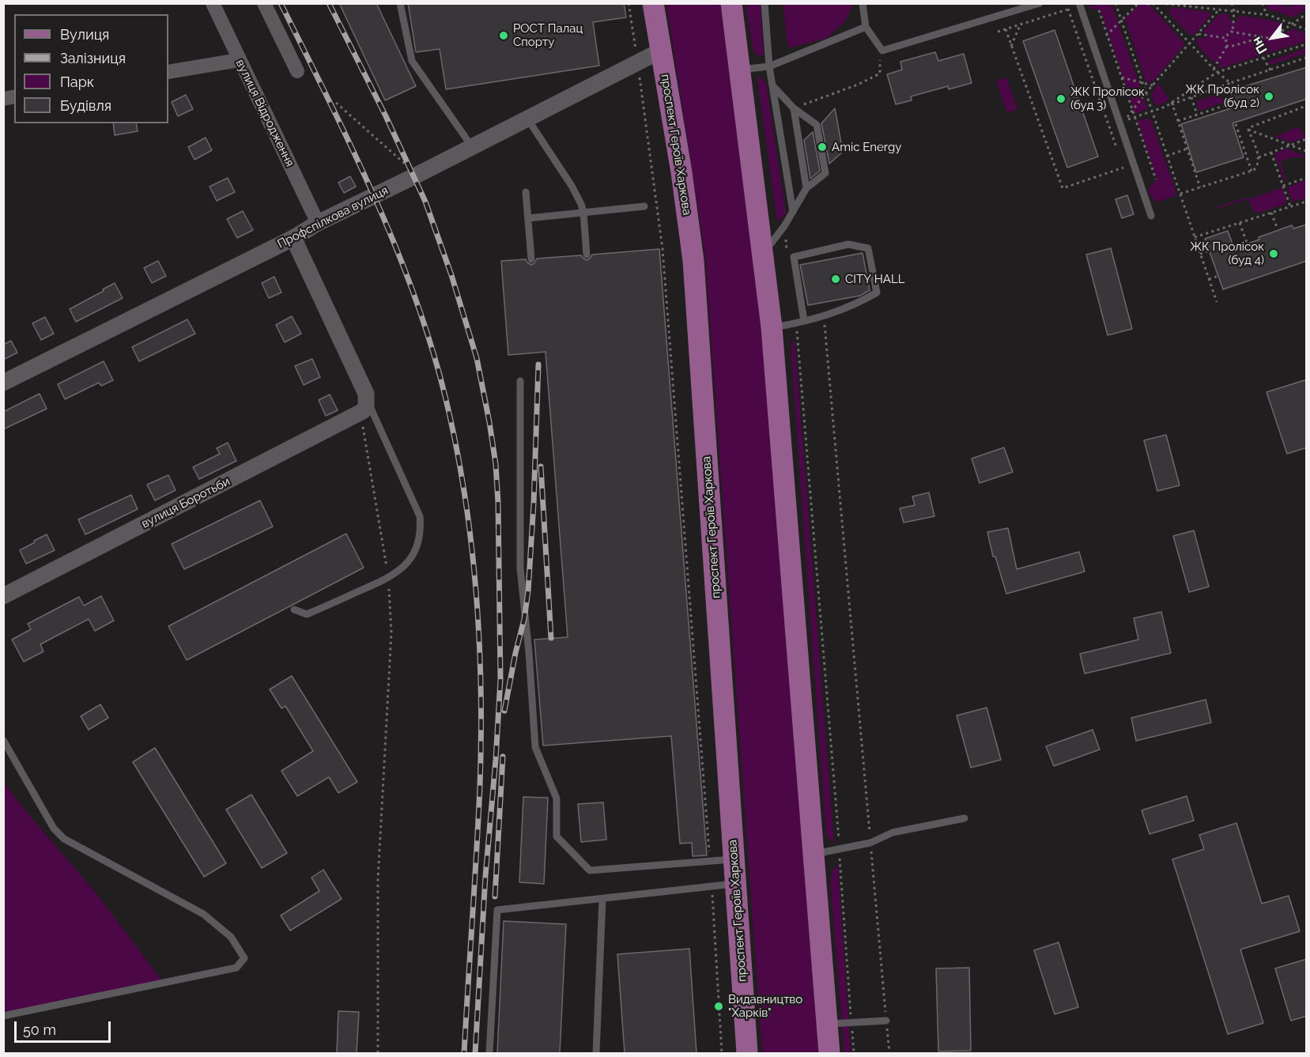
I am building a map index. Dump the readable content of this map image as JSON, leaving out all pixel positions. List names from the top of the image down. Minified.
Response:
{"streets":{"main road":["проспект Героїв Харкова"],"street":["вулиця Відродження","Профспілкова вулиця","вулиця Боротьби"]},"crossings":[["вулиця Відродження","Профспілкова вулиця"],["проспект Героїв Харкова","Профспілкова вулиця"]],"places":["РОСТ Палац Спорту","ЖК Пролісок (буд 2)","ЖК Пролісок (буд 3)","Amic Energy","ЖК Пролісок (буд 4)","CITY HALL","Видавництво \"Харків\""],"legend":["Вулиця","Залізниця","Парк","Будівля"],"scale_bar":"50 m","north":"bottom left"}
